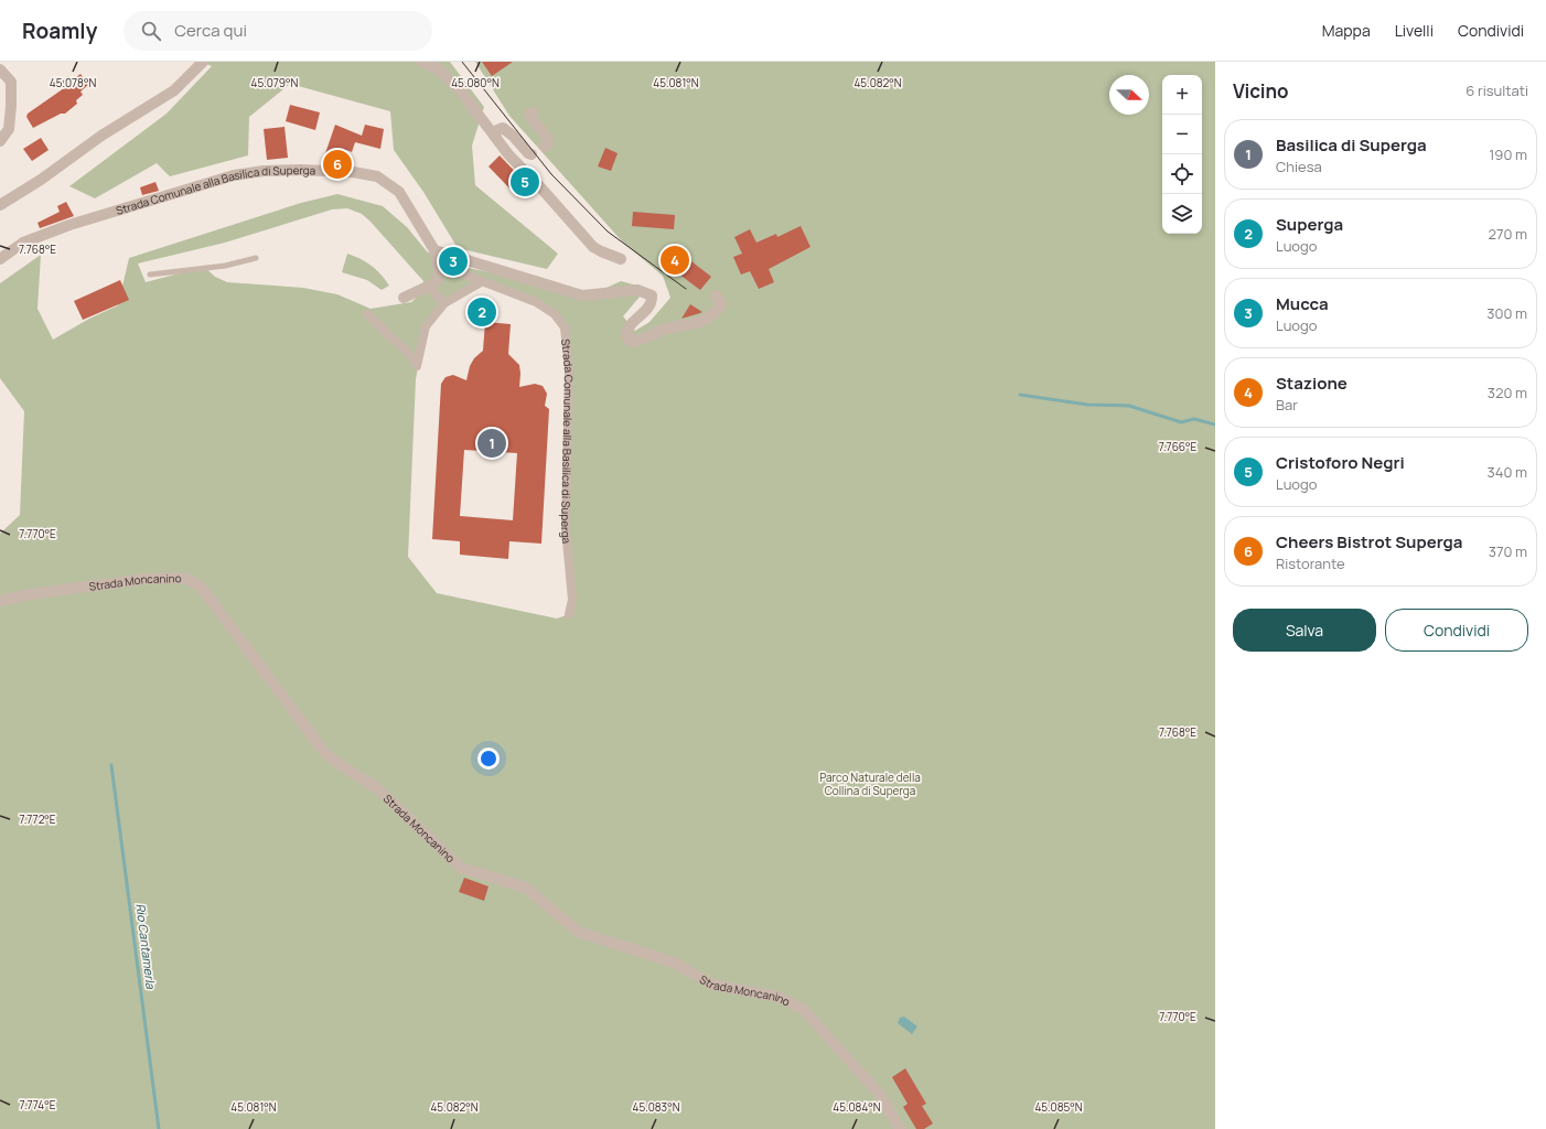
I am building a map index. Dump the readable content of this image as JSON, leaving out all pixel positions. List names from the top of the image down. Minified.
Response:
{"streets":{"street":["Strada Comunale alla Basilica di Superga","Strada Moncanino"]},"water":["Rio Cantamerla"],"parks":["Parco Naturale della Collina di Superga"],"north":"right","page":{"header":"Roamly","search":"Cerca qui","nav":["Mappa","Livelli","Condividi"],"heading":["Vicino","6 risultati"],"map_buttons":["+","−"],"list":[{"mark":"1","name":"Basilica di Superga","note":"Chiesa","value":"190 m"},{"mark":"2","name":"Superga","note":"Luogo","value":"270 m"},{"mark":"3","name":"Mucca","note":"Luogo","value":"300 m"},{"mark":"4","name":"Stazione","note":"Bar","value":"320 m"},{"mark":"5","name":"Cristoforo Negri","note":"Luogo","value":"340 m"},{"mark":"6","name":"Cheers Bistrot Superga","note":"Ristorante","value":"370 m"}],"pins":["6","5","4","3","2","1"],"buttons":["Salva","Condividi"]},"coordinates":["45.078°N","45.079°N","45.080°N","45.081°N","45.082°N","7.768°E","7.766°E","7.770°E","7.772°E","7.774°E","45.083°N","45.084°N","45.085°N"]}
